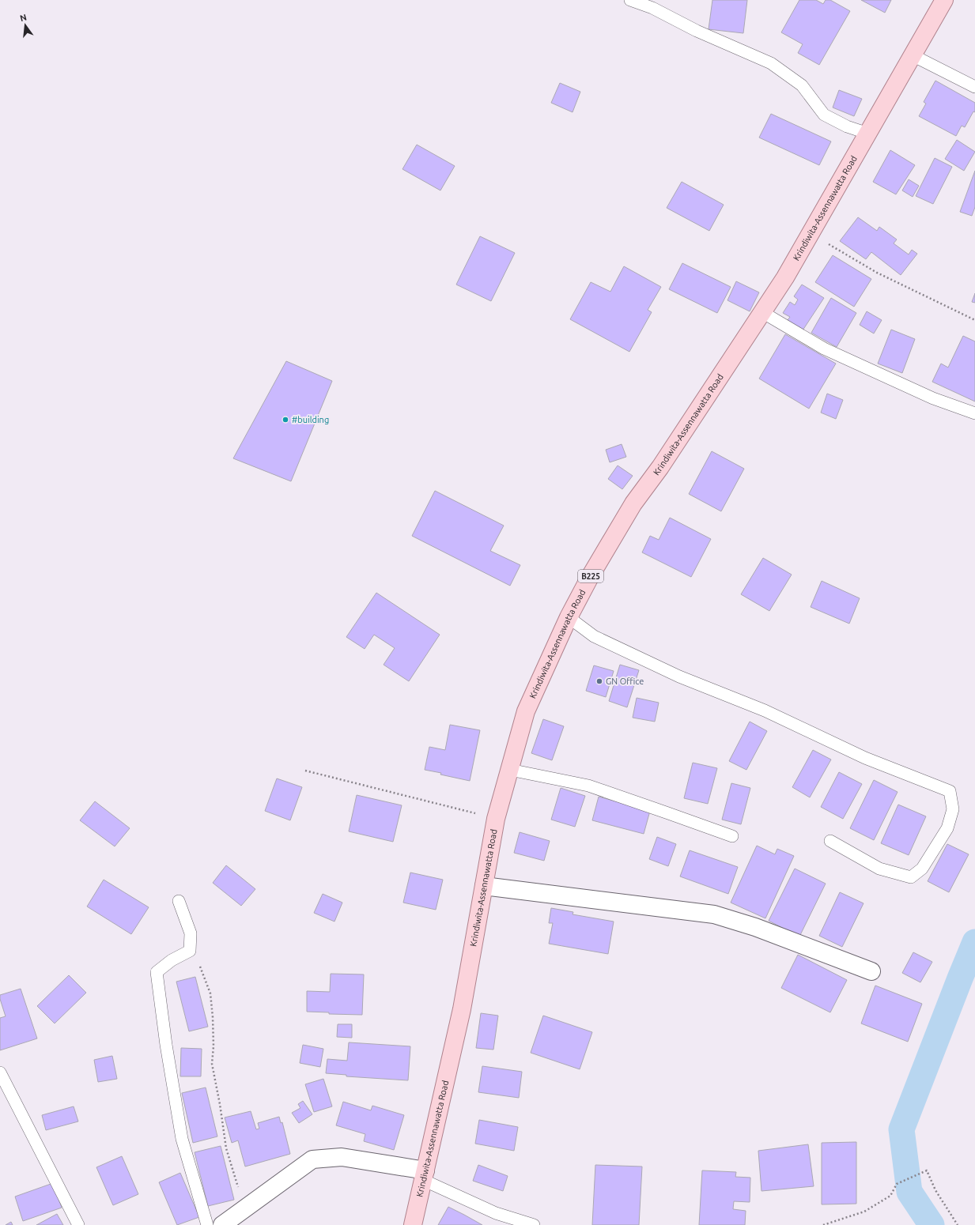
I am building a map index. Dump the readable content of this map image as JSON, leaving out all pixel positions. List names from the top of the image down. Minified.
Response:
{"streets":{"main road":["Krindiwita-Assennawatta Road","B225"]},"places":["#building","GN Office"],"north":"top"}
